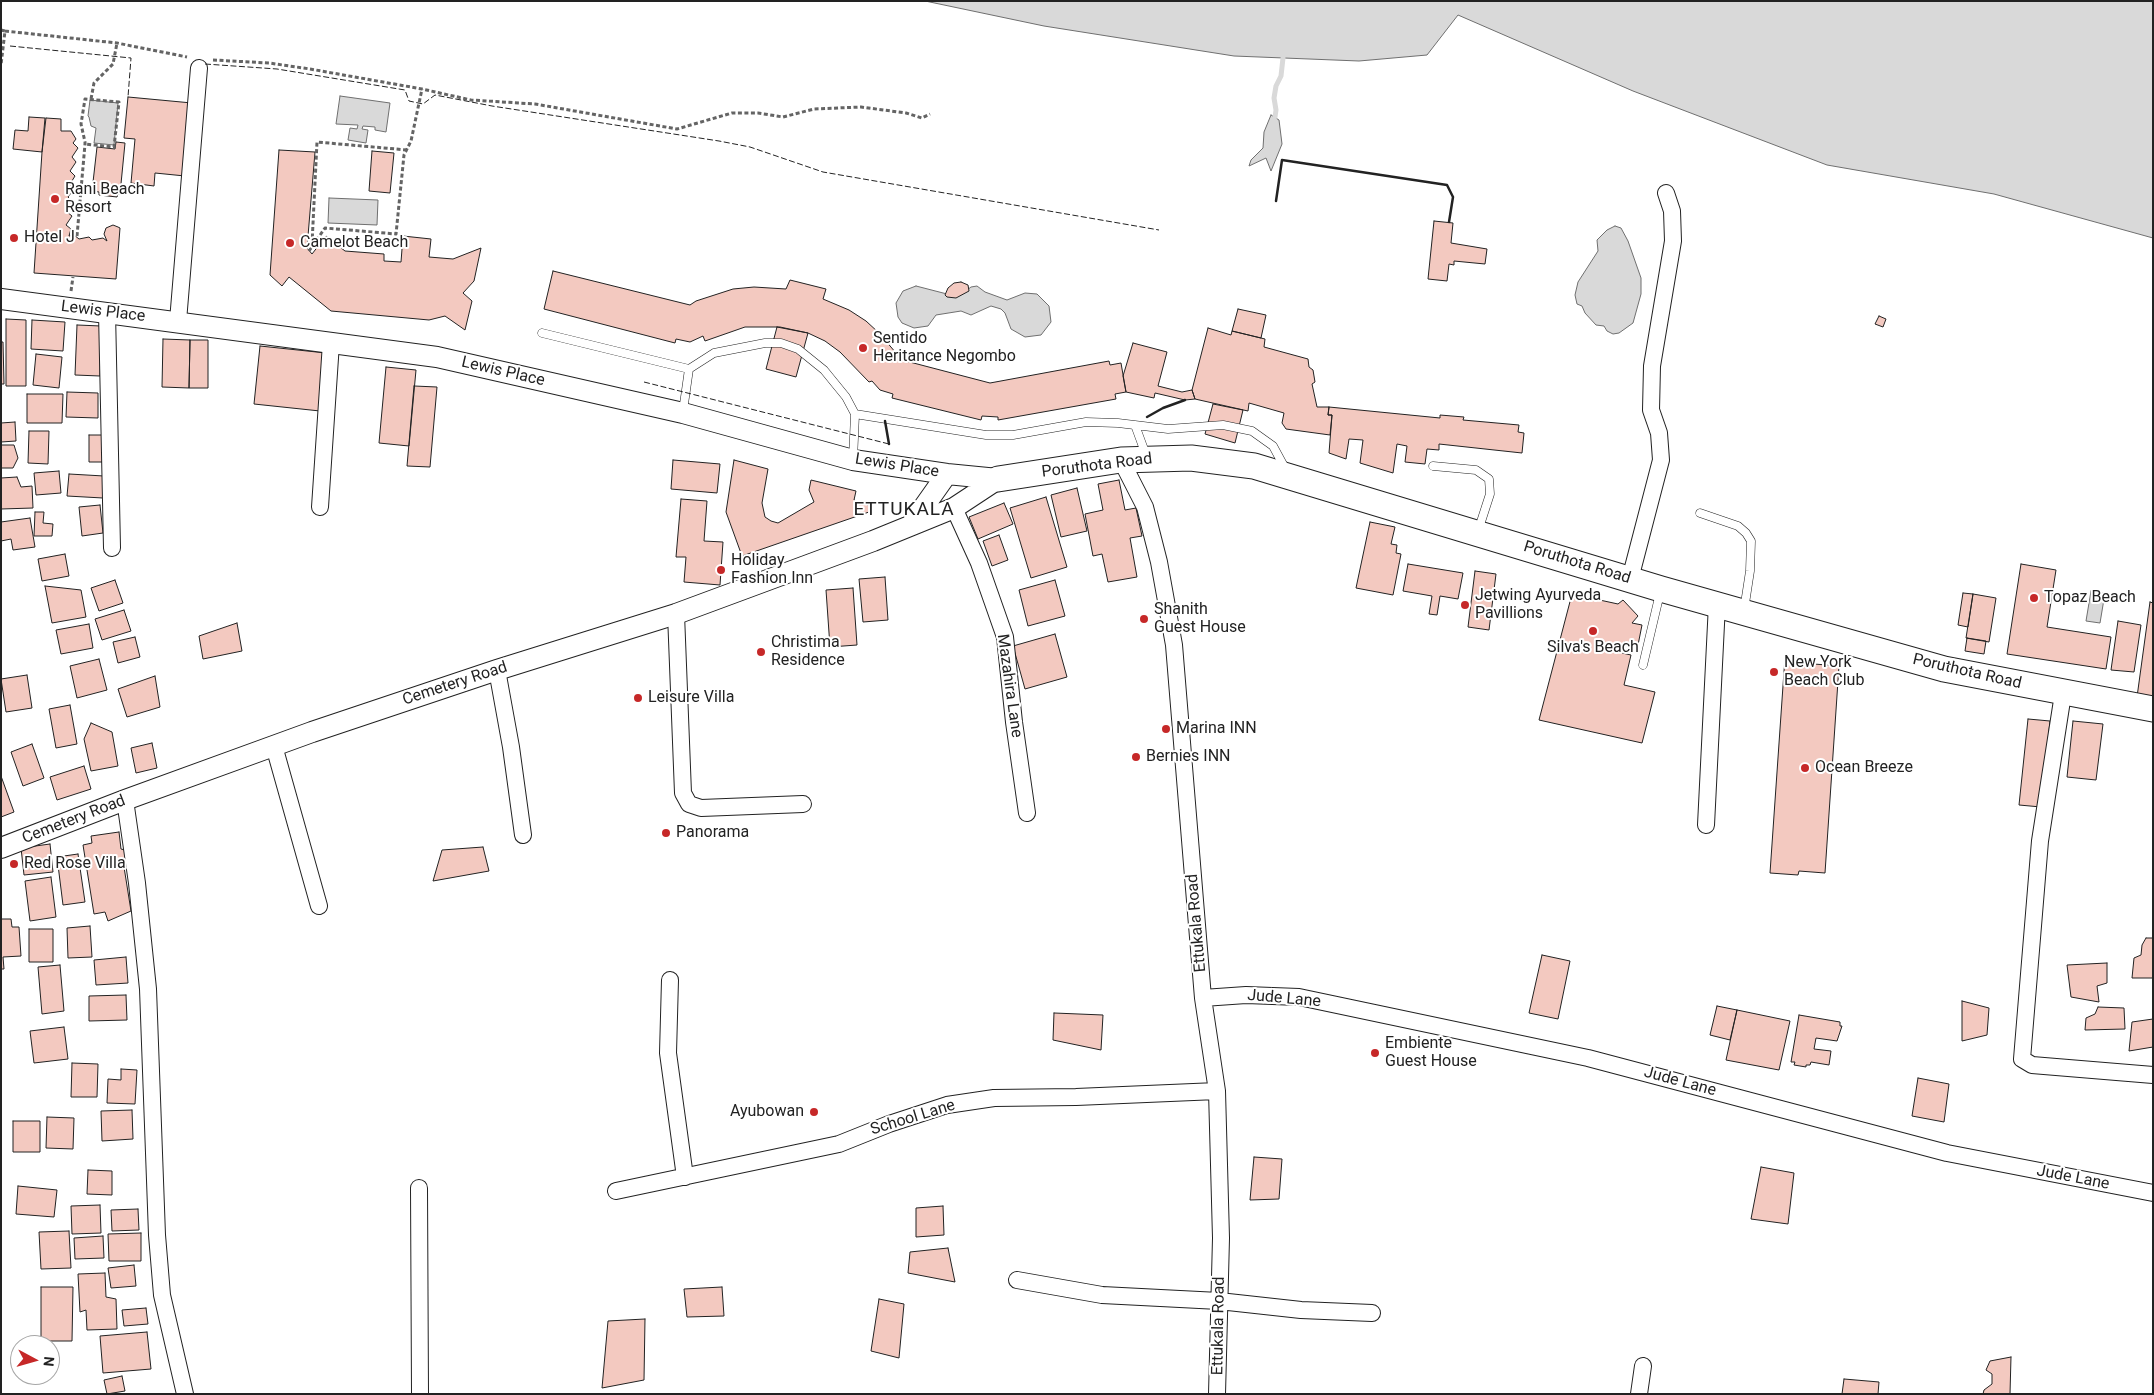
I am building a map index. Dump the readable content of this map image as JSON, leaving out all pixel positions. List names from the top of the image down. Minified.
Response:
{"streets":{"main road":["Poruthota Road"],"street":["Lewis Place","Cemetery Road","Mazahira Lane","Ettukala Road","Jude Lane","School Lane"]},"crossings":[["Lewis Place","Poruthota Road"],["Lewis Place","Cemetery Road"],["Poruthota Road","Cemetery Road"],["Poruthota Road","Ettukala Road"],["Cemetery Road","Mazahira Lane"],["Ettukala Road","Jude Lane"],["Ettukala Road","School Lane"]],"districts":["ETTUKALA"],"places":["Rani Beach Resort","Hotel J","Camelot Beach","Sentido Heritance Negombo","Holiday Fashion Inn","Topaz Beach","Jetwing Ayurveda Pavillions","Shanith Guest House","Silva's Beach","Christima Residence","New York Beach Club","Leisure Villa","Marina INN","Bernies INN","Ocean Breeze","Panorama","Red Rose Villa","Embiente Guest House","Ayubowan"],"north":"right"}
